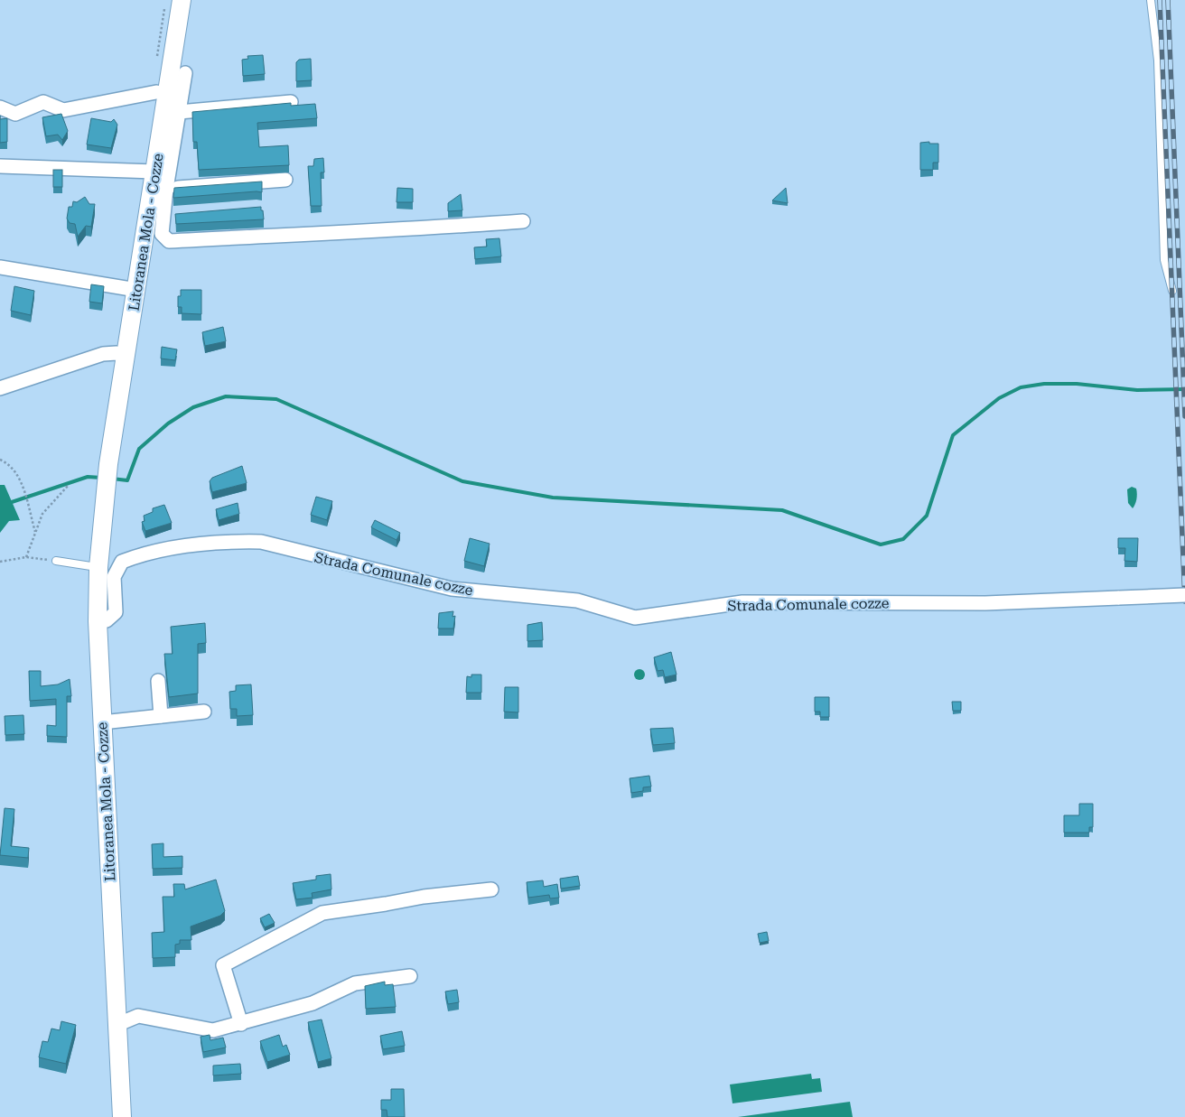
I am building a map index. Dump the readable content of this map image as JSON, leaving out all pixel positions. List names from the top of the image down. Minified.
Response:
{"streets":{"street":["Litoranea Mola - Cozze","Strada Comunale cozze"]},"crossings":[["Litoranea Mola - Cozze","Strada Comunale cozze"]]}
